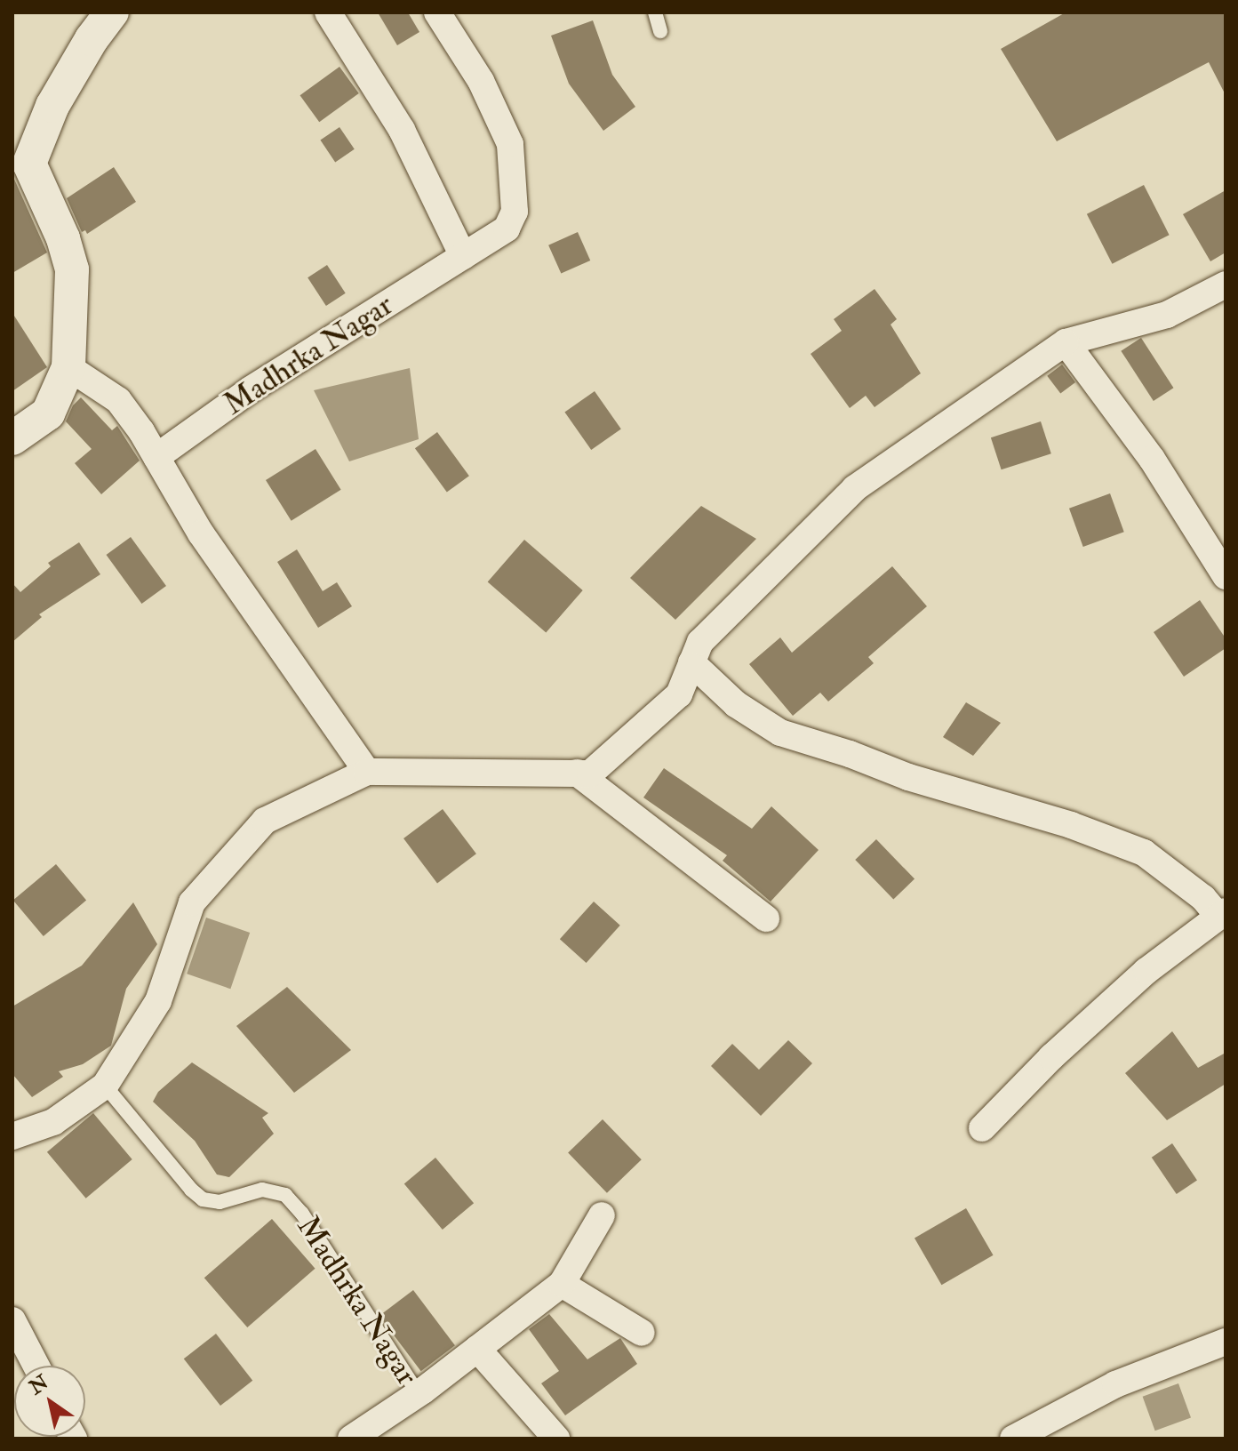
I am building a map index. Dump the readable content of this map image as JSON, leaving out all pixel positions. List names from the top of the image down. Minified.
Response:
{"streets":{"street":["Madhrka Nagar"]},"north":"top left"}
